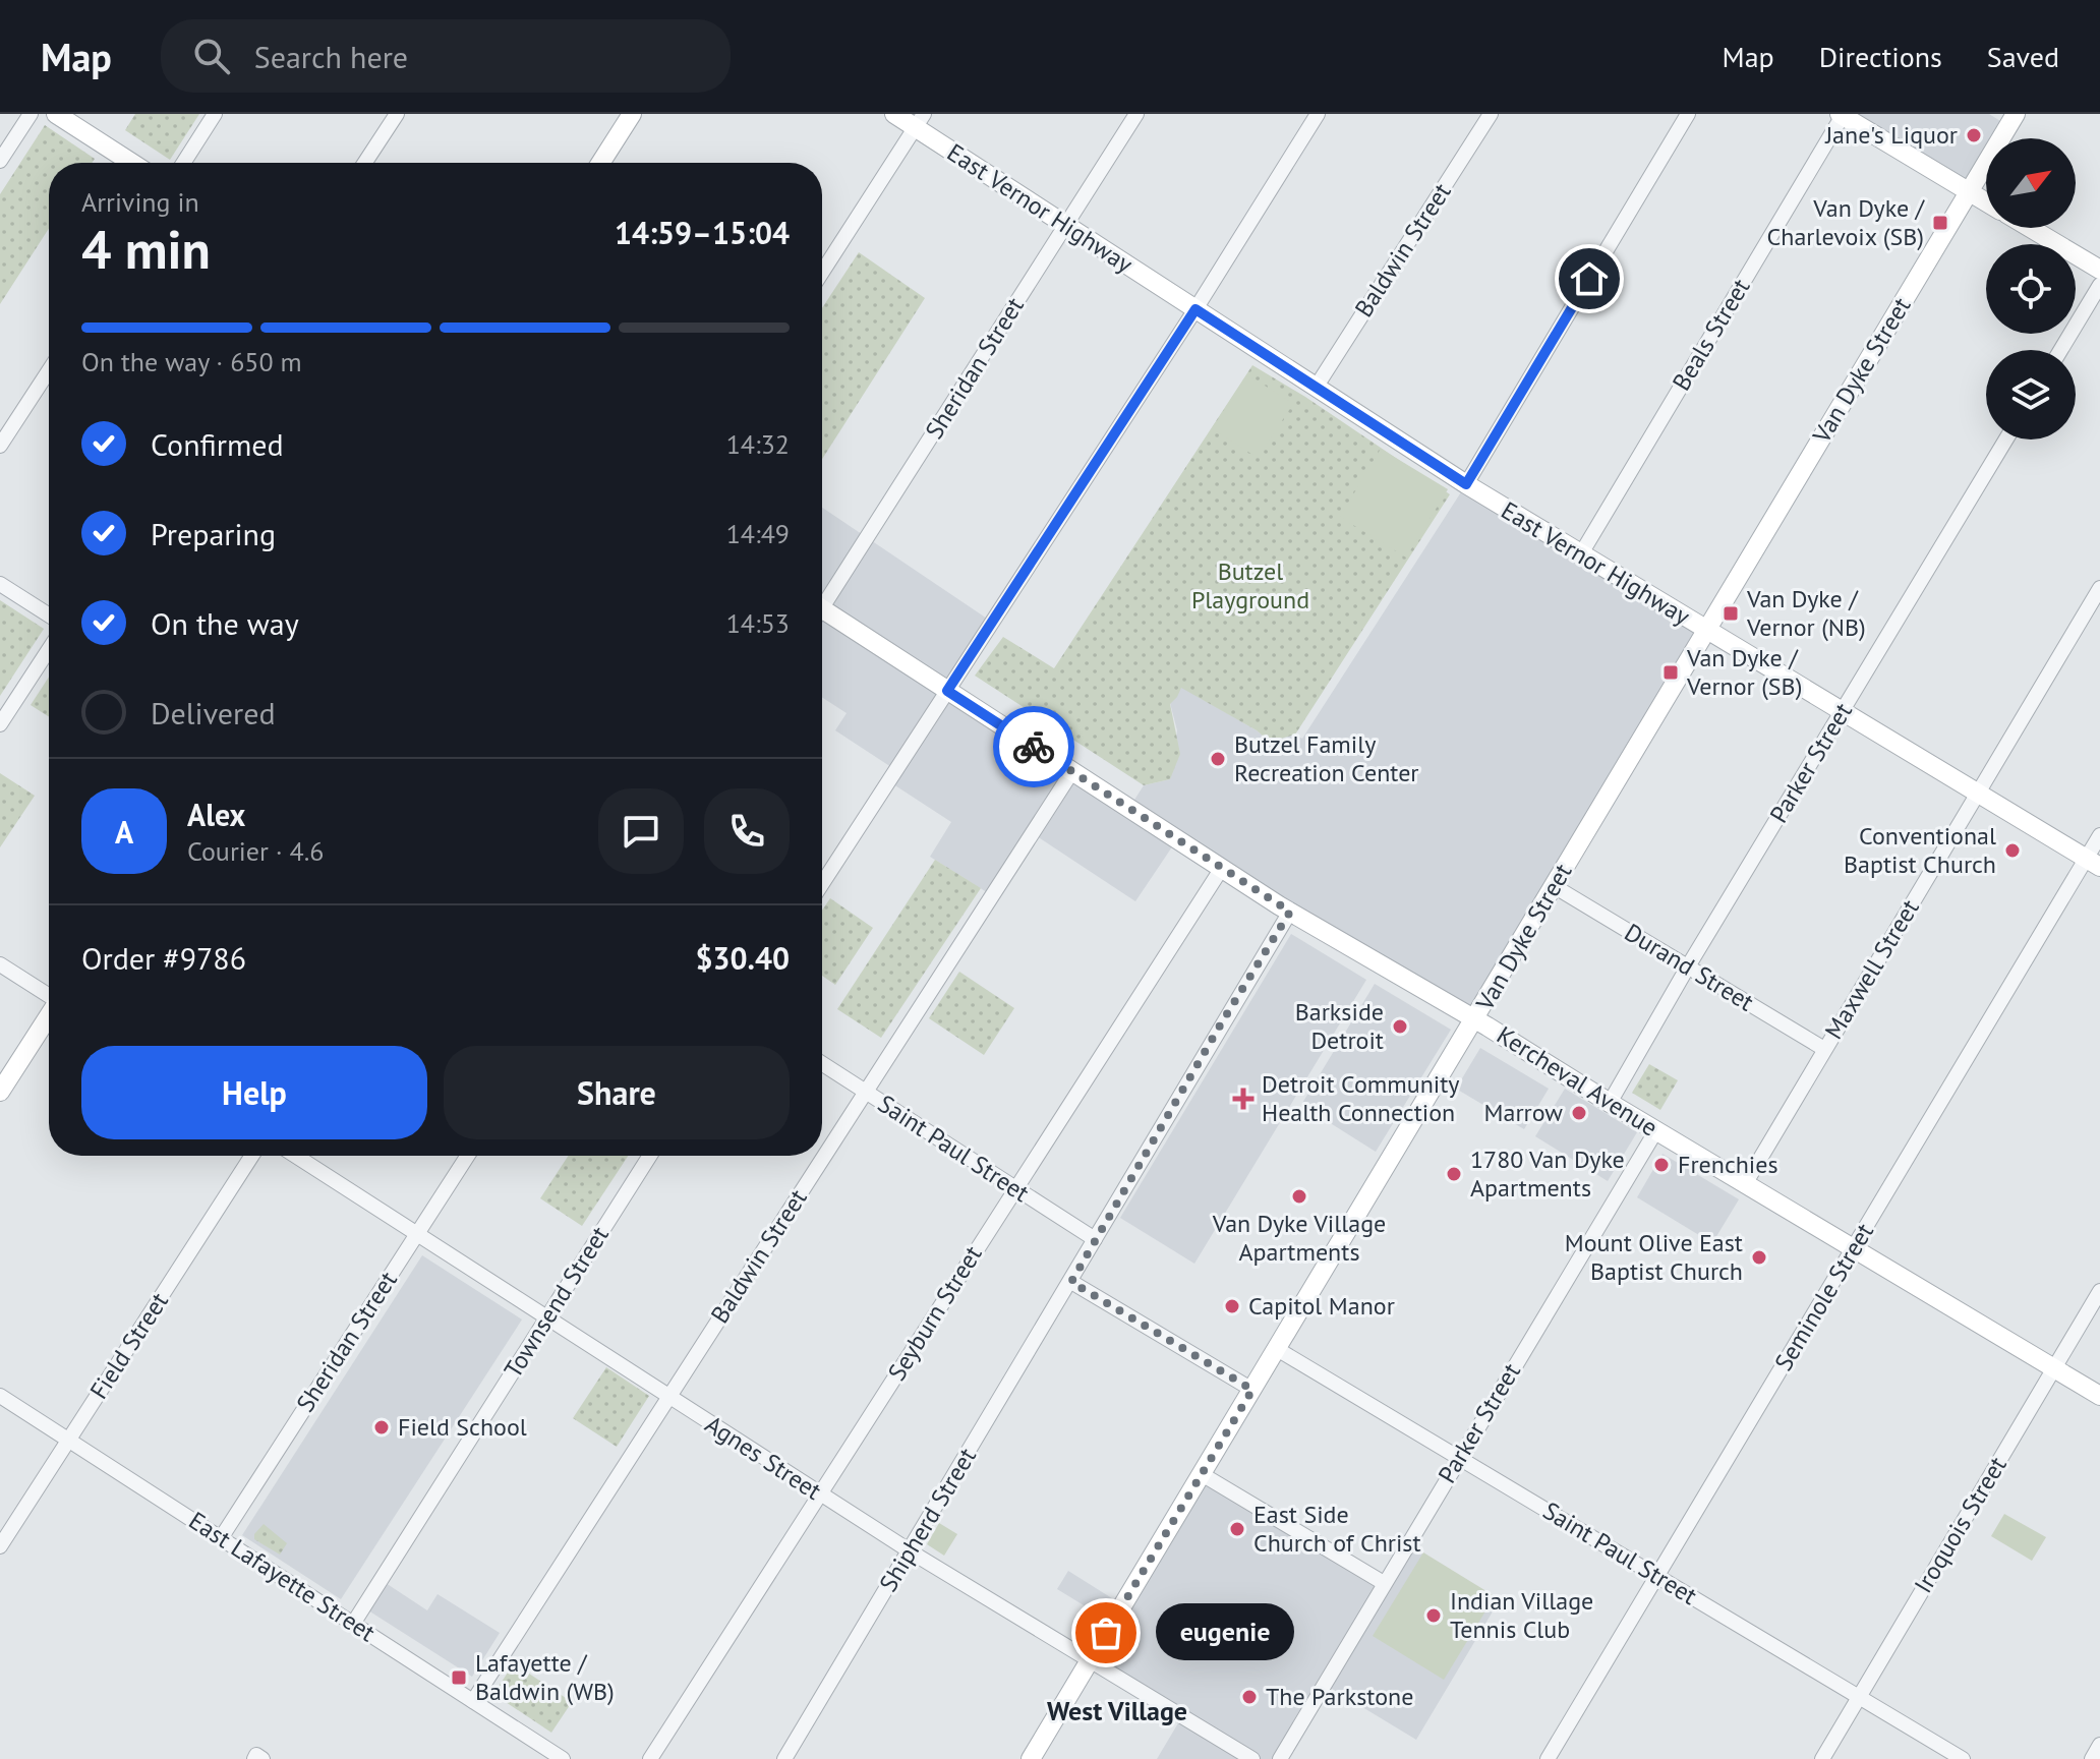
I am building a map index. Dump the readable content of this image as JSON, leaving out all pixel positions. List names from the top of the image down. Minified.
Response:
{"streets":{"street":["East Vernor Highway","Baldwin Street","Beals Street","Sheridan Street","Van Dyke Street","Parker Street","Durand Street","Maxwell Street","Kercheval Avenue","Saint Paul Street","Seminole Street","Townsend Street","Seyburn Street","Field Street","Agnes Street","Shipherd Street","Iroquois Street","East Lafayette Street"]},"crossings":[["East Vernor Highway","Baldwin Street"],["East Vernor Highway","Beals Street"],["East Vernor Highway","Sheridan Street"],["East Vernor Highway","Van Dyke Street"],["East Vernor Highway","Parker Street"],["East Vernor Highway","Maxwell Street"],["East Vernor Highway","Seminole Street"],["Baldwin Street","Kercheval Avenue"],["Baldwin Street","Saint Paul Street"],["Baldwin Street","Agnes Street"],["Baldwin Street","East Lafayette Street"],["Sheridan Street","Agnes Street"],["Sheridan Street","East Lafayette Street"],["Van Dyke Street","Durand Street"],["Van Dyke Street","Kercheval Avenue"],["Van Dyke Street","Saint Paul Street"],["Van Dyke Street","Agnes Street"],["Parker Street","Durand Street"],["Parker Street","Kercheval Avenue"],["Parker Street","Saint Paul Street"],["Durand Street","Maxwell Street"],["Maxwell Street","Kercheval Avenue"],["Kercheval Avenue","Seminole Street"],["Kercheval Avenue","Seyburn Street"],["Kercheval Avenue","Iroquois Street"],["Saint Paul Street","Seminole Street"],["Saint Paul Street","Seyburn Street"],["Saint Paul Street","Shipherd Street"],["Saint Paul Street","Iroquois Street"],["Townsend Street","Agnes Street"],["Townsend Street","East Lafayette Street"],["Seyburn Street","Agnes Street"],["Field Street","East Lafayette Street"],["Agnes Street","Shipherd Street"]],"districts":["West Village"],"parks":["Butzel Playground"],"places":{"other":["Jane's Liquor","Butzel Family Recreation Center","Conventional Baptist Church","Barkside Detroit","Marrow","Frenchies","1780 Van Dyke Apartments","Van Dyke Village Apartments","Mount Olive East Baptist Church","Capitol Manor","Field School","East Side Church of Christ","Indian Village Tennis Club","eugenie","The Parkstone"],"transit":["Van Dyke / Charlevoix (SB)","Van Dyke / Vernor (NB)","Van Dyke / Vernor (SB)","Lafayette / Baldwin (WB)"],"health":["Detroit Community Health Connection"]},"north":"top right","page":{"header":"Map","search":"Search here","nav":["Map","Directions","Saved"],"heading":["4 min","Arriving in","14:59–15:04"],"panel":["Alex","Courier · 4.6","Order #9786","$30.40"],"bar":"On the way · 650 m","list":[["Confirmed","14:32"],["Preparing","14:49"],["On the way","14:53"],"Delivered"],"round":"A","buttons":["Help","Share"],"bubble":"eugenie"}}
